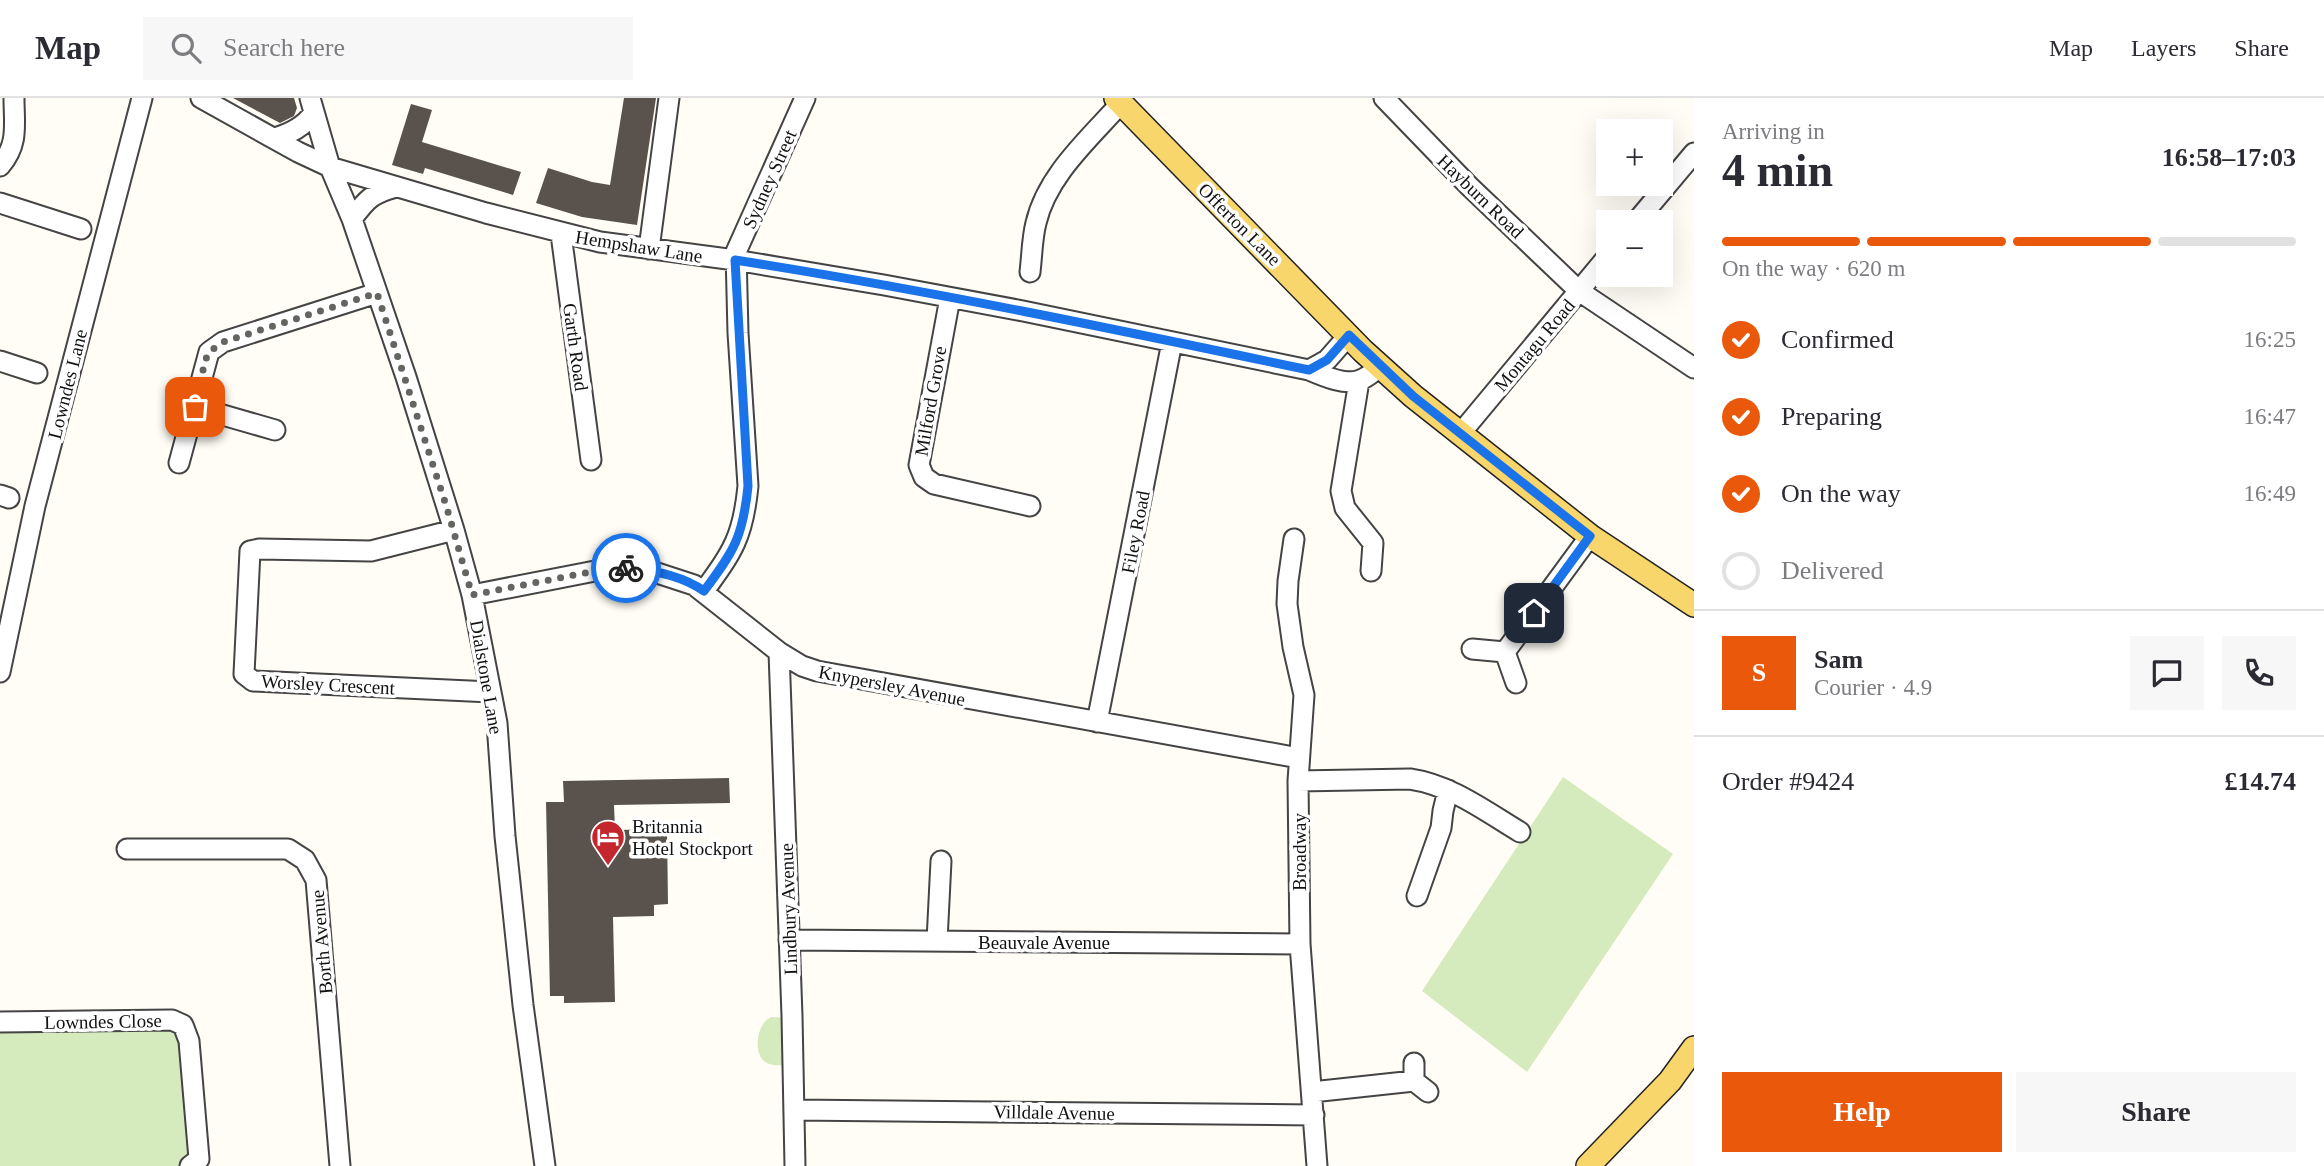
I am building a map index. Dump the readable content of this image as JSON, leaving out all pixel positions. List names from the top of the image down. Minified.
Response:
{"streets":{"main road":["Offerton Lane"],"street":["Sydney Street","Hayburn Road","Hempshaw Lane","Montagu Road","Garth Road","Lowndes Lane","Milford Grove","Filey Road","Dialstone Lane","Worsley Crescent","Knypersley Avenue","Broadway","Lindbury Avenue","Borth Avenue","Beauvale Avenue","Lowndes Close","Villdale Avenue"]},"crossings":[["Sydney Street","Hempshaw Lane"],["Hayburn Road","Montagu Road"],["Offerton Lane","Montagu Road"],["Hempshaw Lane","Garth Road"],["Hempshaw Lane","Milford Grove"],["Hempshaw Lane","Filey Road"],["Hempshaw Lane","Dialstone Lane"],["Filey Road","Knypersley Avenue"],["Dialstone Lane","Worsley Crescent"],["Dialstone Lane","Knypersley Avenue"],["Knypersley Avenue","Broadway"],["Knypersley Avenue","Lindbury Avenue"],["Broadway","Beauvale Avenue"],["Broadway","Villdale Avenue"],["Lindbury Avenue","Beauvale Avenue"],["Lindbury Avenue","Villdale Avenue"]],"places":{"hotel":["Britannia Hotel Stockport"]},"page":{"header":"Map","search":"Search here","nav":["Map","Layers","Share"],"heading":["4 min","Arriving in","16:58–17:03"],"panel":["Sam","Courier · 4.9","Order #9424","£14.74"],"map_buttons":["+","−"],"bar":"On the way · 620 m","list":[["Confirmed","16:25"],["Preparing","16:47"],["On the way","16:49"],"Delivered"],"round":"S","buttons":["Help","Share"]}}
